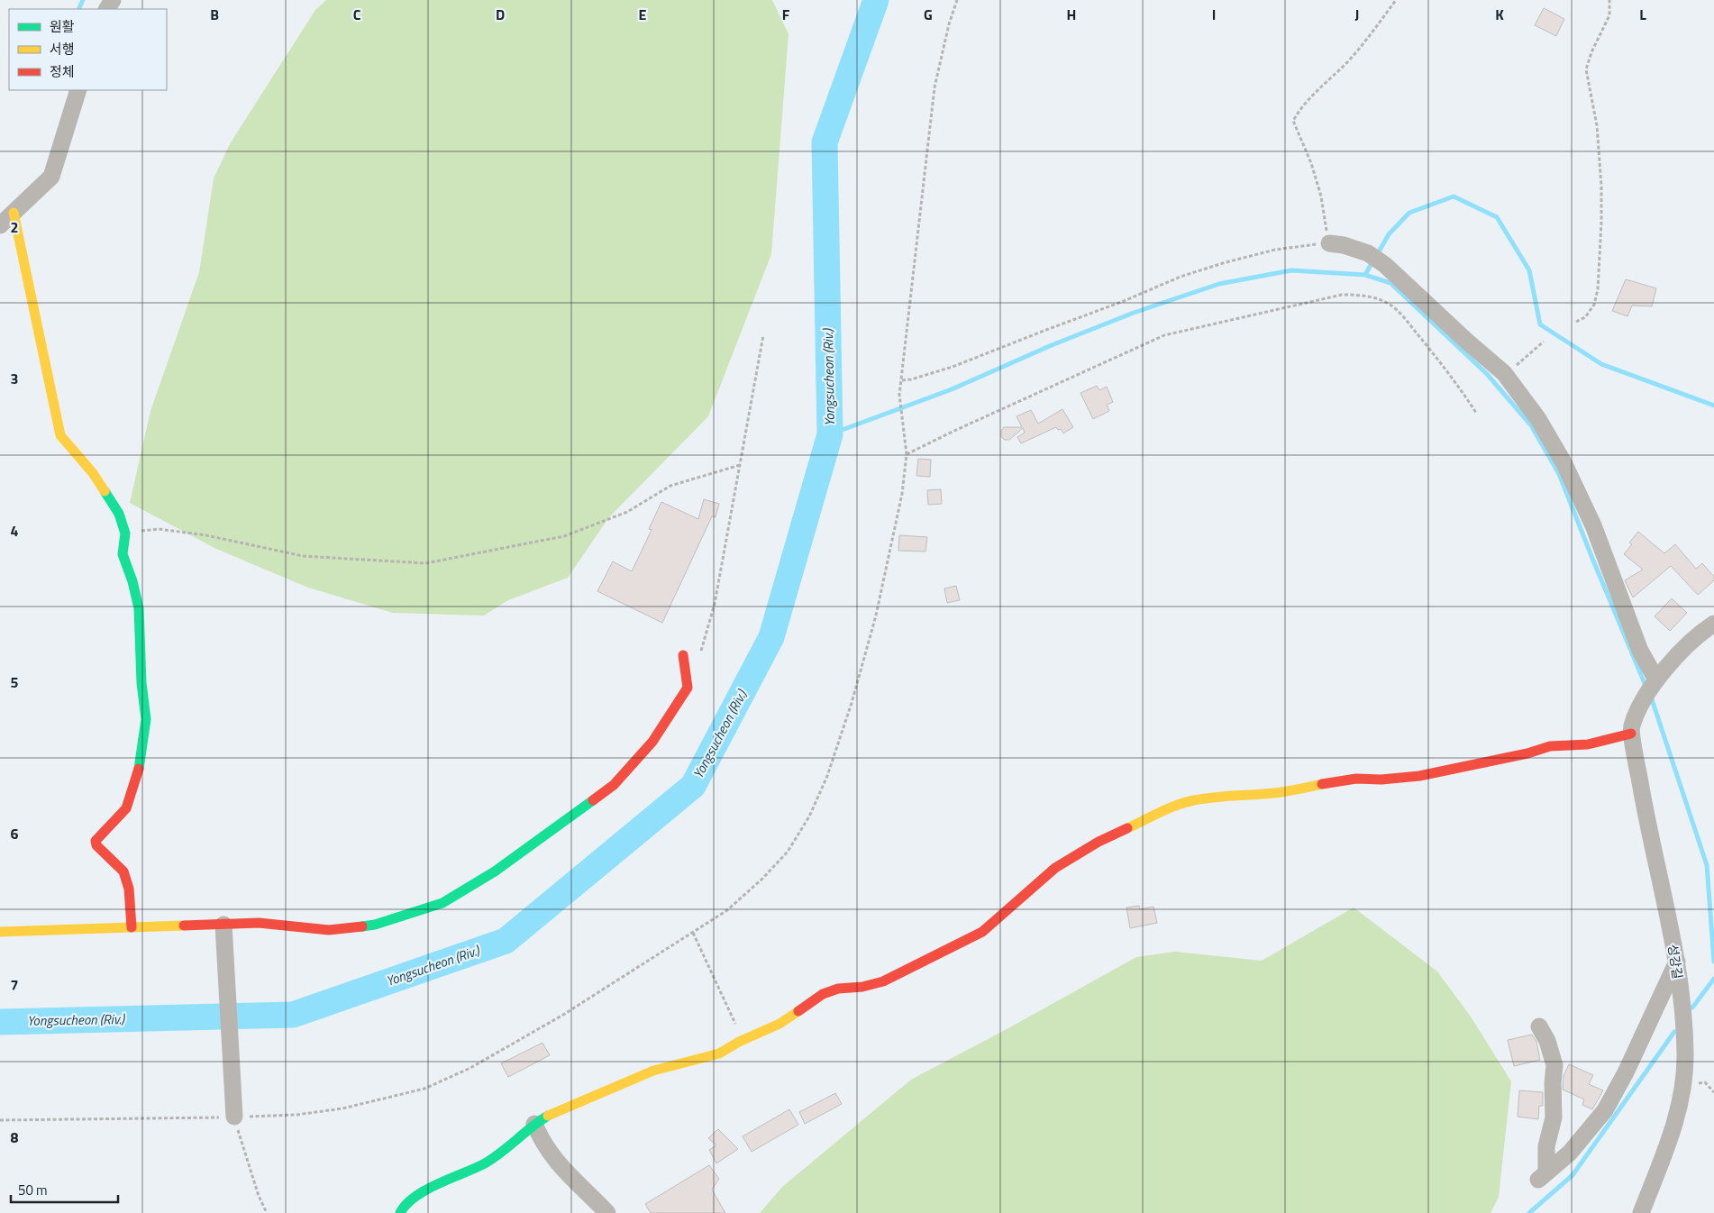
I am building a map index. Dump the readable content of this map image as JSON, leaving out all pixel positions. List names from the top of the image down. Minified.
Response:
{"streets":{"street":["성강길"]},"water":["Yongsucheon (Riv.)"],"legend":["원활","서행","정체"],"scale_bar":"50 m","grid":{"columns":["B","C","D","E","F","G","H","I","J","K","L"],"rows":["2","3","4","5","6","7","8"]}}
